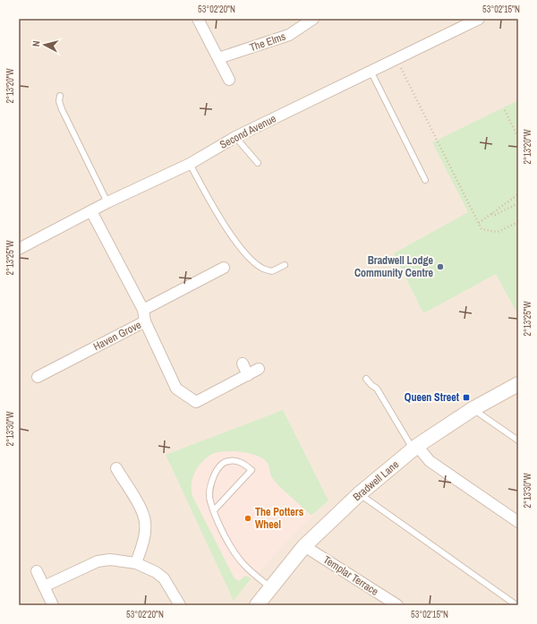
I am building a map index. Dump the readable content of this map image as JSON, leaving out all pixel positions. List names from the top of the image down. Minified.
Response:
{"streets":{"street":["The Elms","Second Avenue","Haven Grove","Bradwell Lane","Templar Terrace"]},"crossings":[["Second Avenue","Haven Grove"],["Bradwell Lane","Templar Terrace"]],"places":{"other":["Bradwell Lodge Community Centre","The Potters Wheel"],"transit":["Queen Street"]},"north":"left","coordinates":["53°02'20\"N","53°02'15\"N","2°13'20\"W","2°13'25\"W","2°13'30\"W"]}
